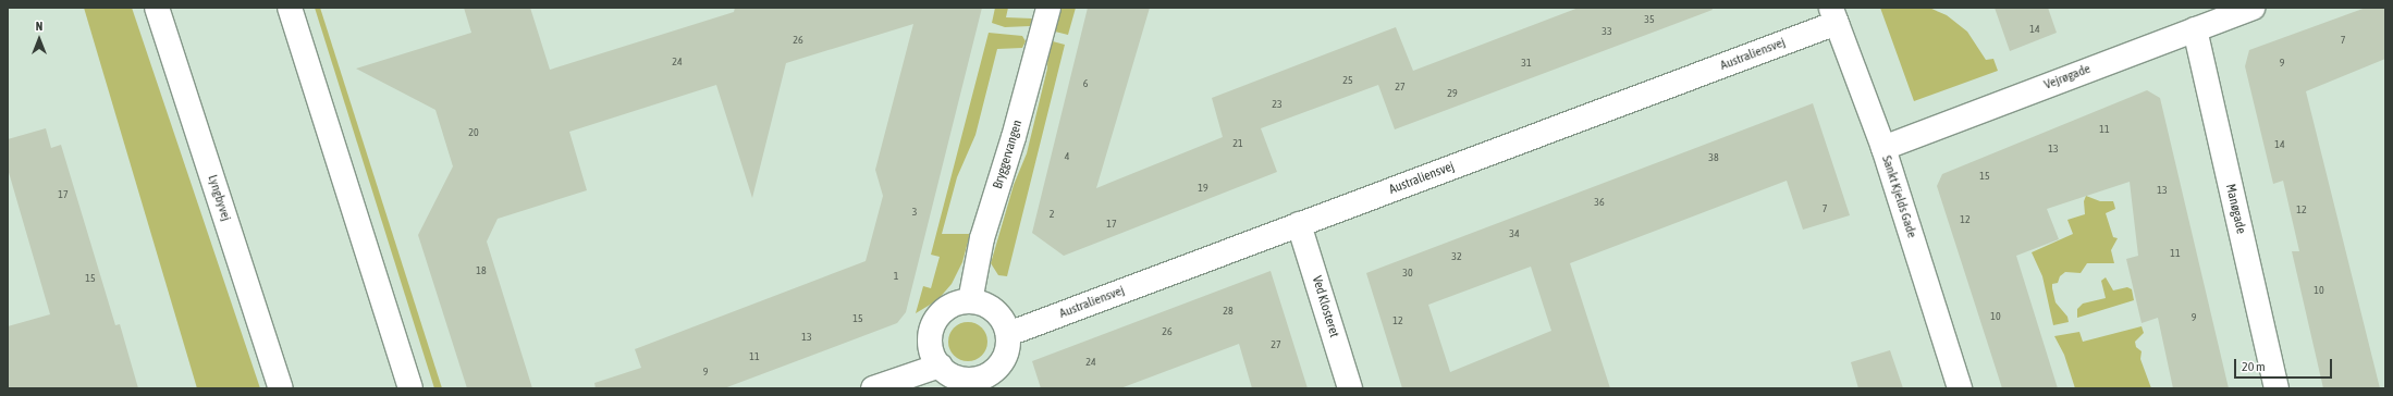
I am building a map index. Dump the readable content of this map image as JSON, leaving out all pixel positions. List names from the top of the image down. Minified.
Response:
{"streets":{"street":["Australiensvej","Vejrøgade","Bryggervangen","Sankt Kjelds Gade","Lyngbyvej","Manøgade","Ved Klosteret"]},"crossings":[["Australiensvej","Bryggervangen"],["Australiensvej","Sankt Kjelds Gade"],["Australiensvej","Ved Klosteret"],["Vejrøgade","Sankt Kjelds Gade"],["Vejrøgade","Manøgade"]],"house_numbers":["35","14","33","26","7","24","31","9","25","6","27","29","23","11","20","21","14","13","4","38","15","19","13","17","36","7","12","3","2","12","17","34","11","32","18","30","1","15","10","28","10","9","15","12","26","13","27","11","24","9"],"scale_bar":"20 m","north":"top"}
